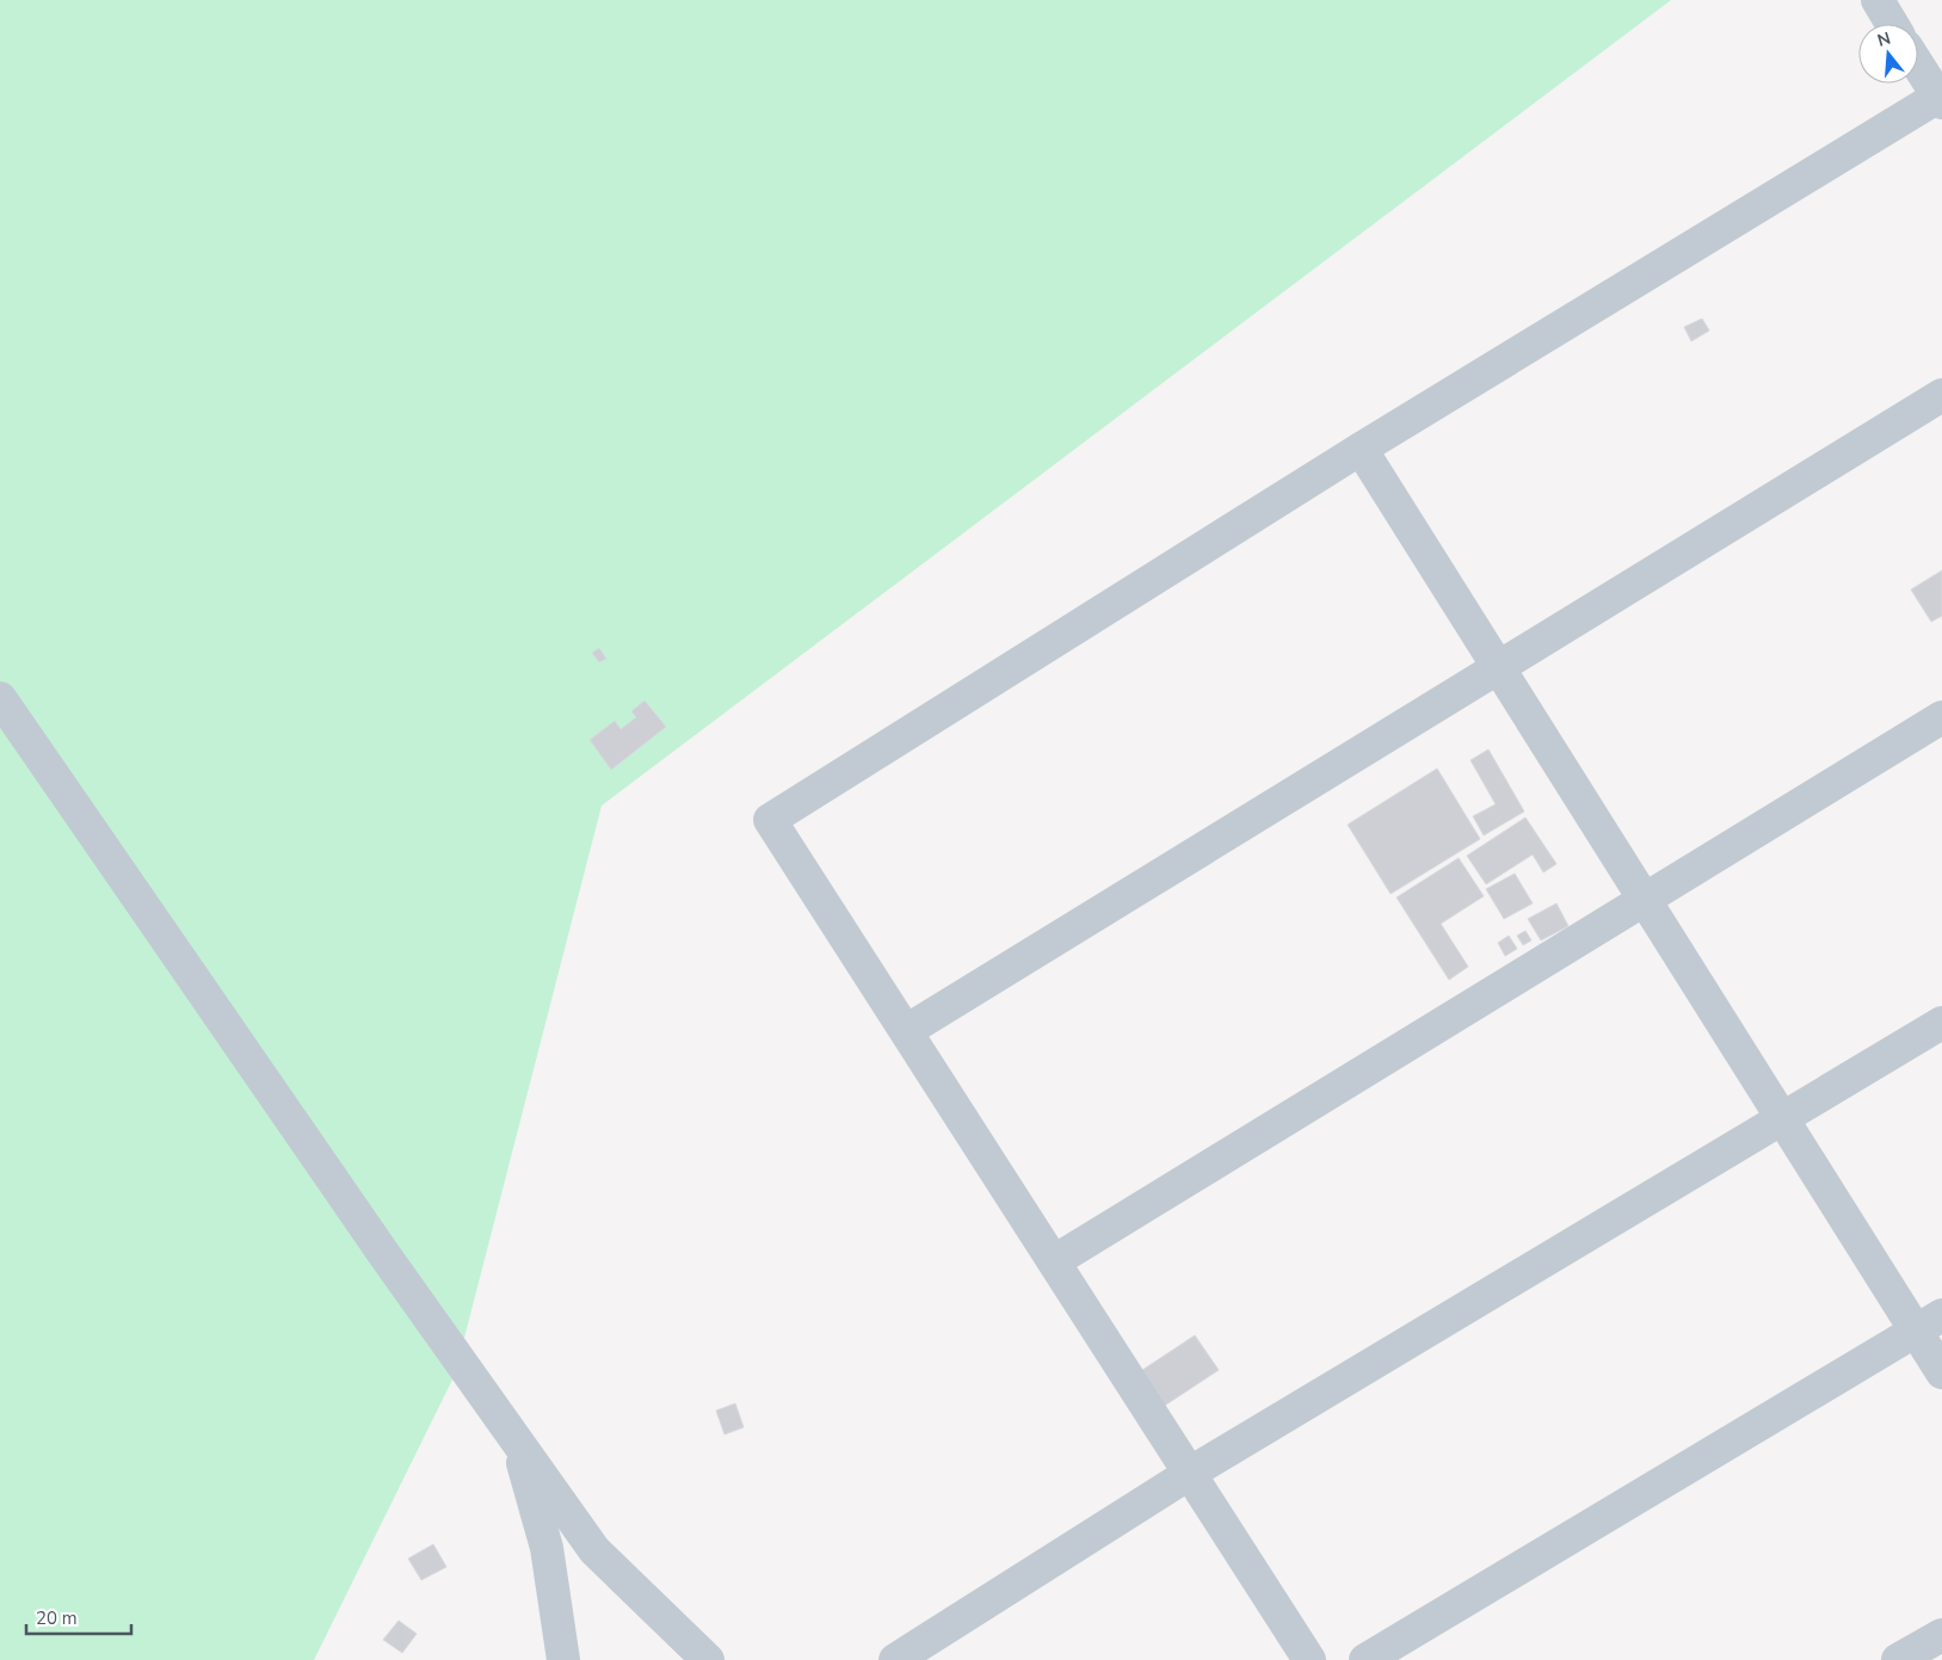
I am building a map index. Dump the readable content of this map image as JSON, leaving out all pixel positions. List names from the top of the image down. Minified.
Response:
{"scale_bar":"20 m","north":"top"}
